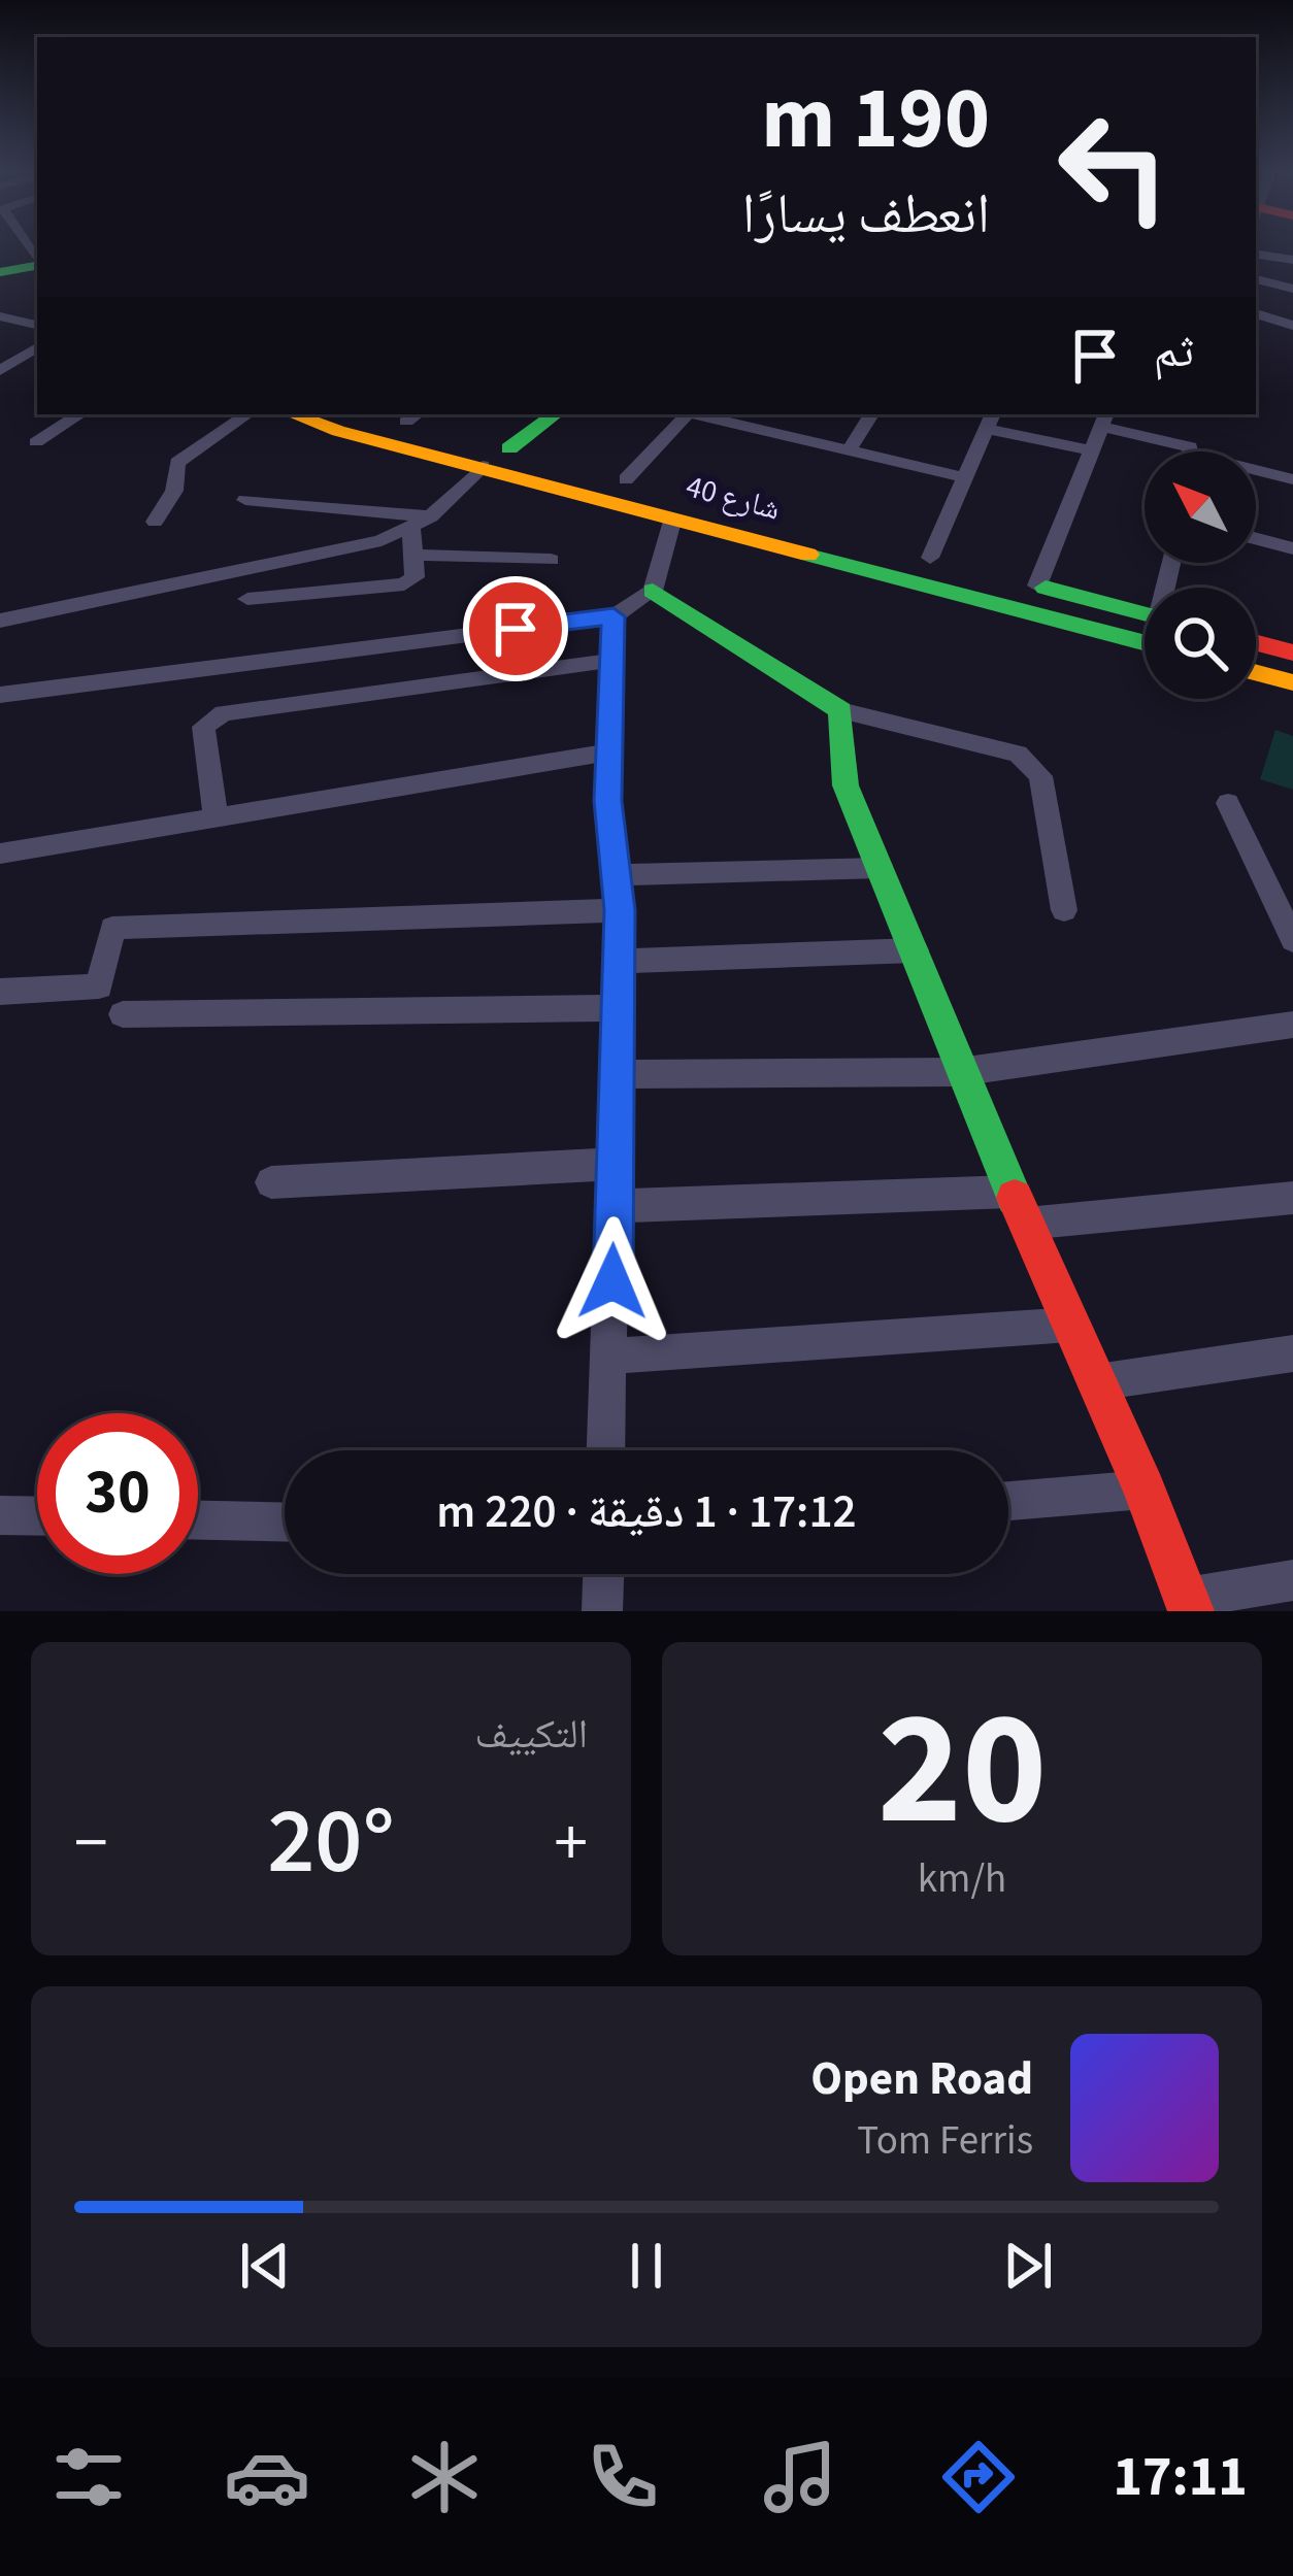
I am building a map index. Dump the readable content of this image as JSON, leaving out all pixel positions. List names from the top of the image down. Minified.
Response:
{"streets":{"main road":["شارع 40"]},"north":"top left","page":{"turn":["190 m","انعطف يسارًا"],"then":"ثم","limit":"30","trip":"17:12 · 1 دقيقة · 220 m","tile":[["20","km/h"],"التكييف"],"heat":["−","20°","+"],"song":["Open Road","Tom Ferris"],"tabs":"17:11"}}
